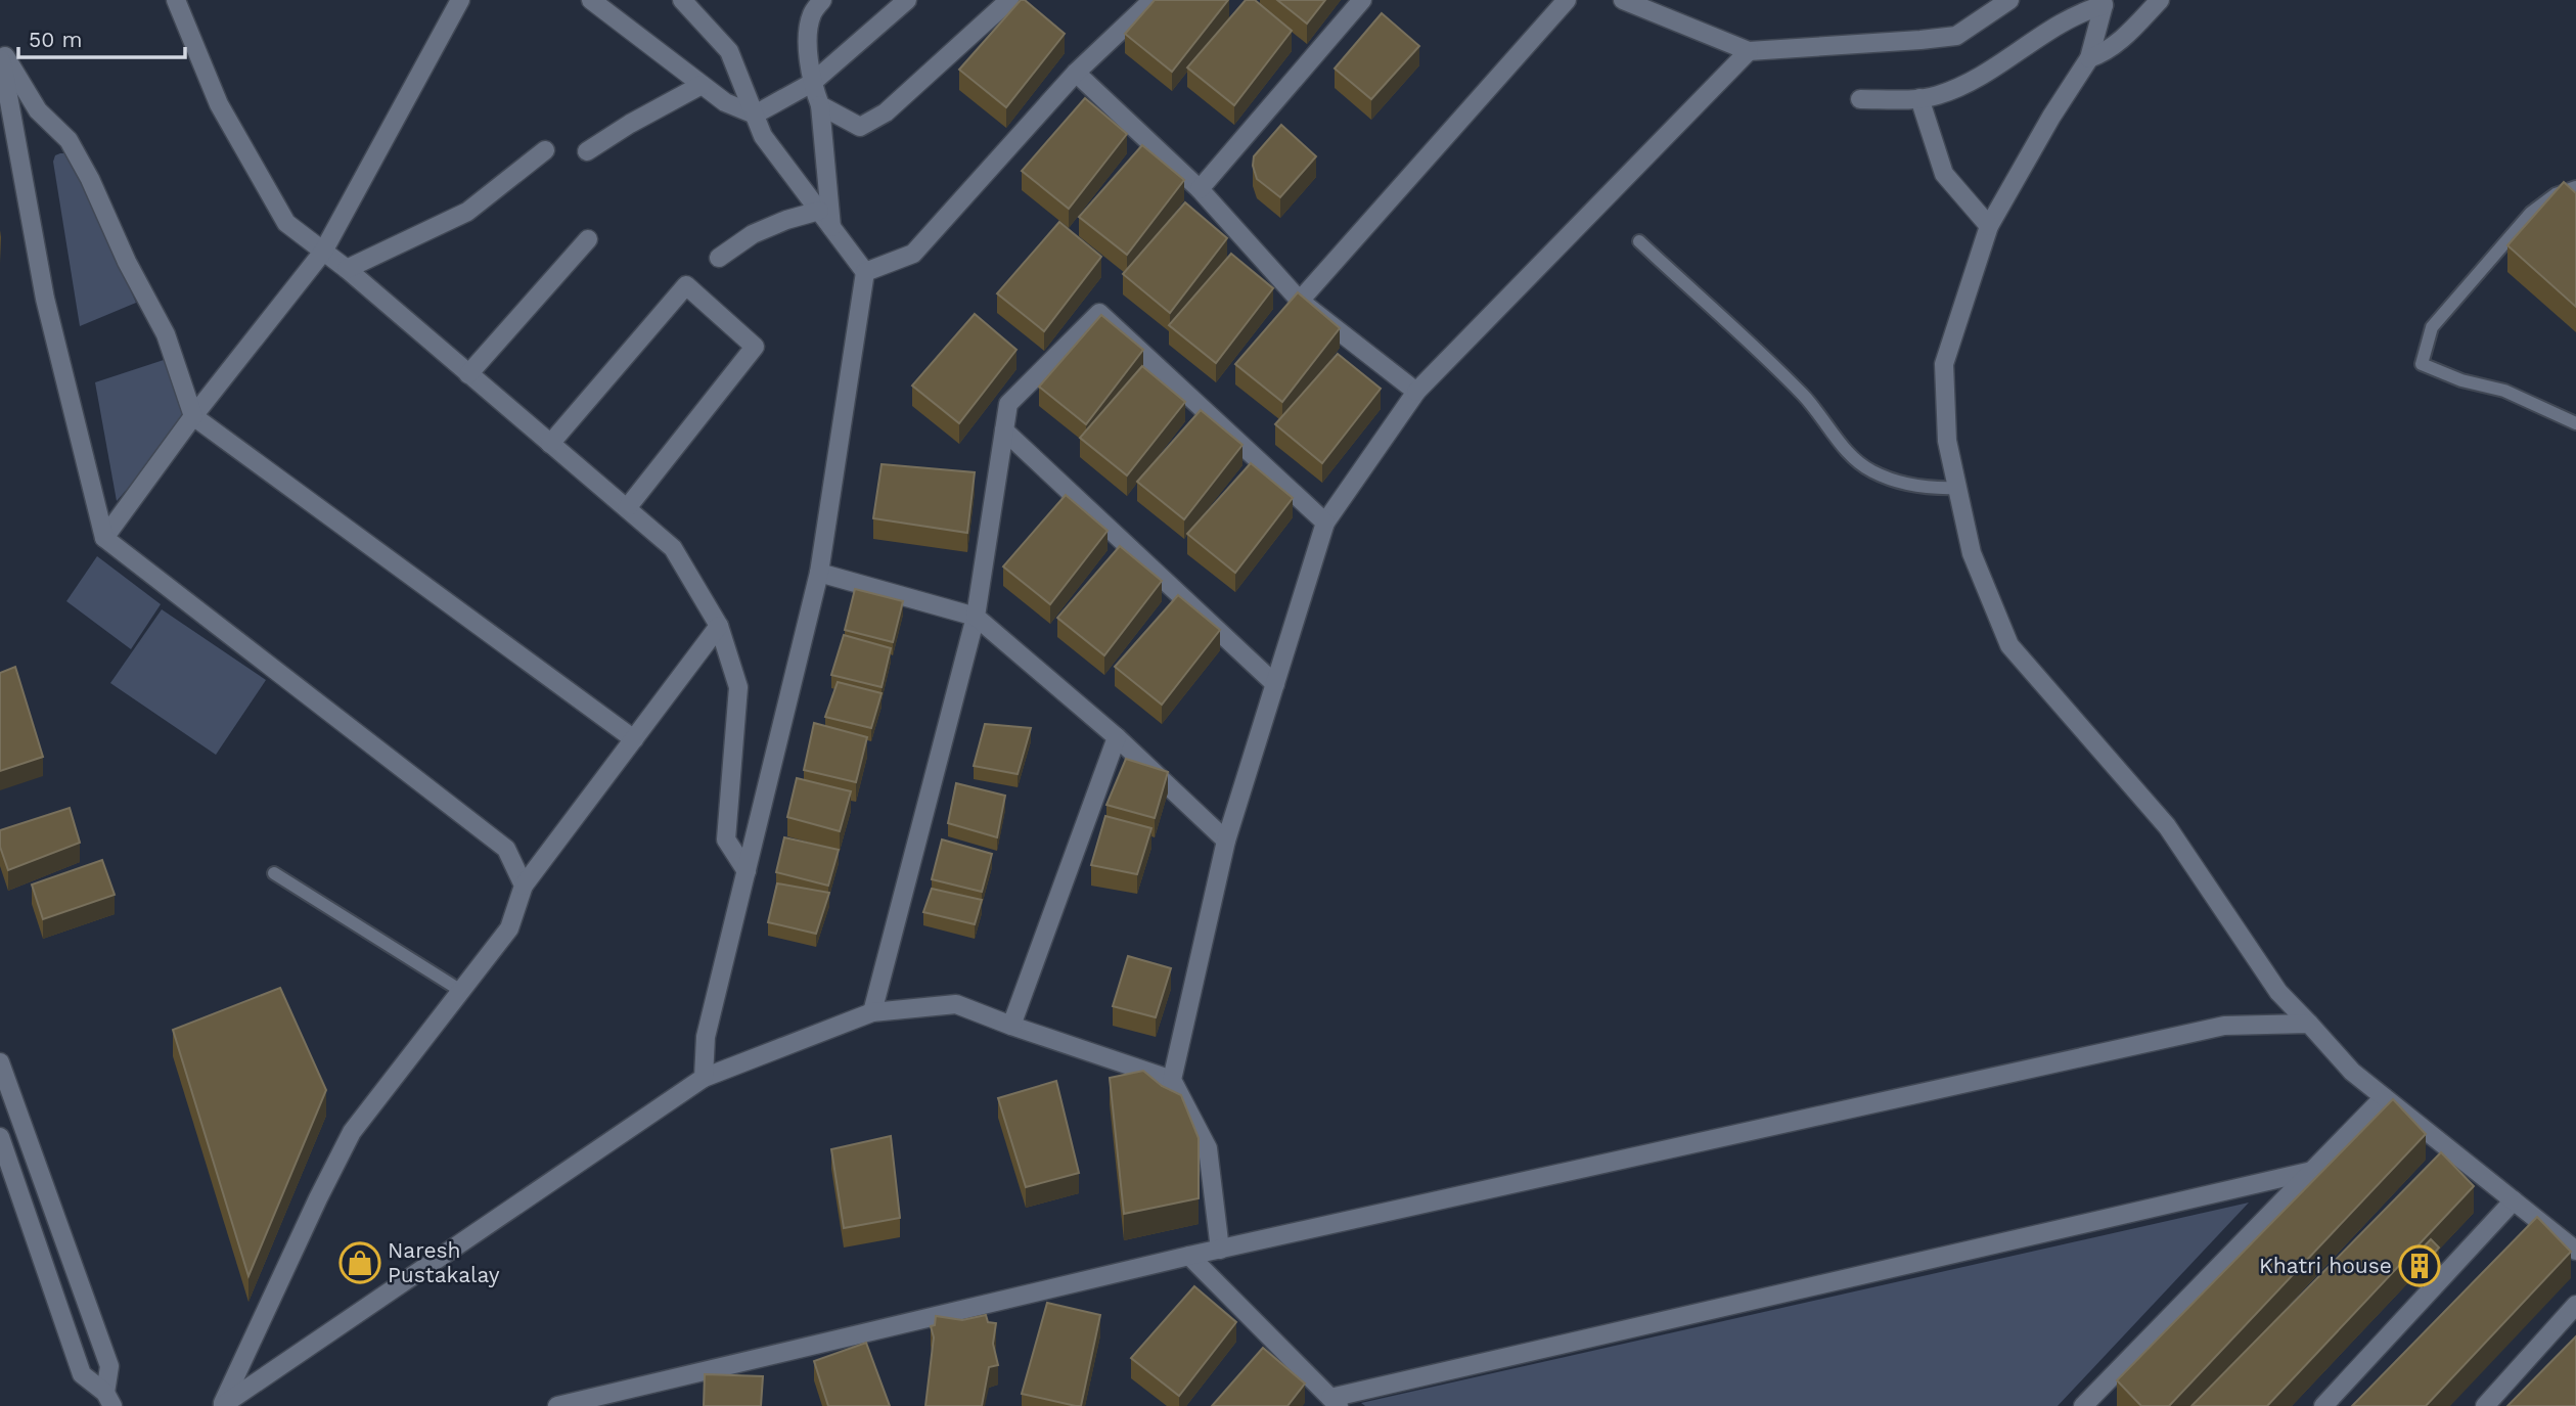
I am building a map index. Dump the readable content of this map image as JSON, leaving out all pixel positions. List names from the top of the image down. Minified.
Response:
{"places":{"shop":["Naresh Pustakalay"],"building":["Khatri house"]},"scale_bar":"50 m"}
